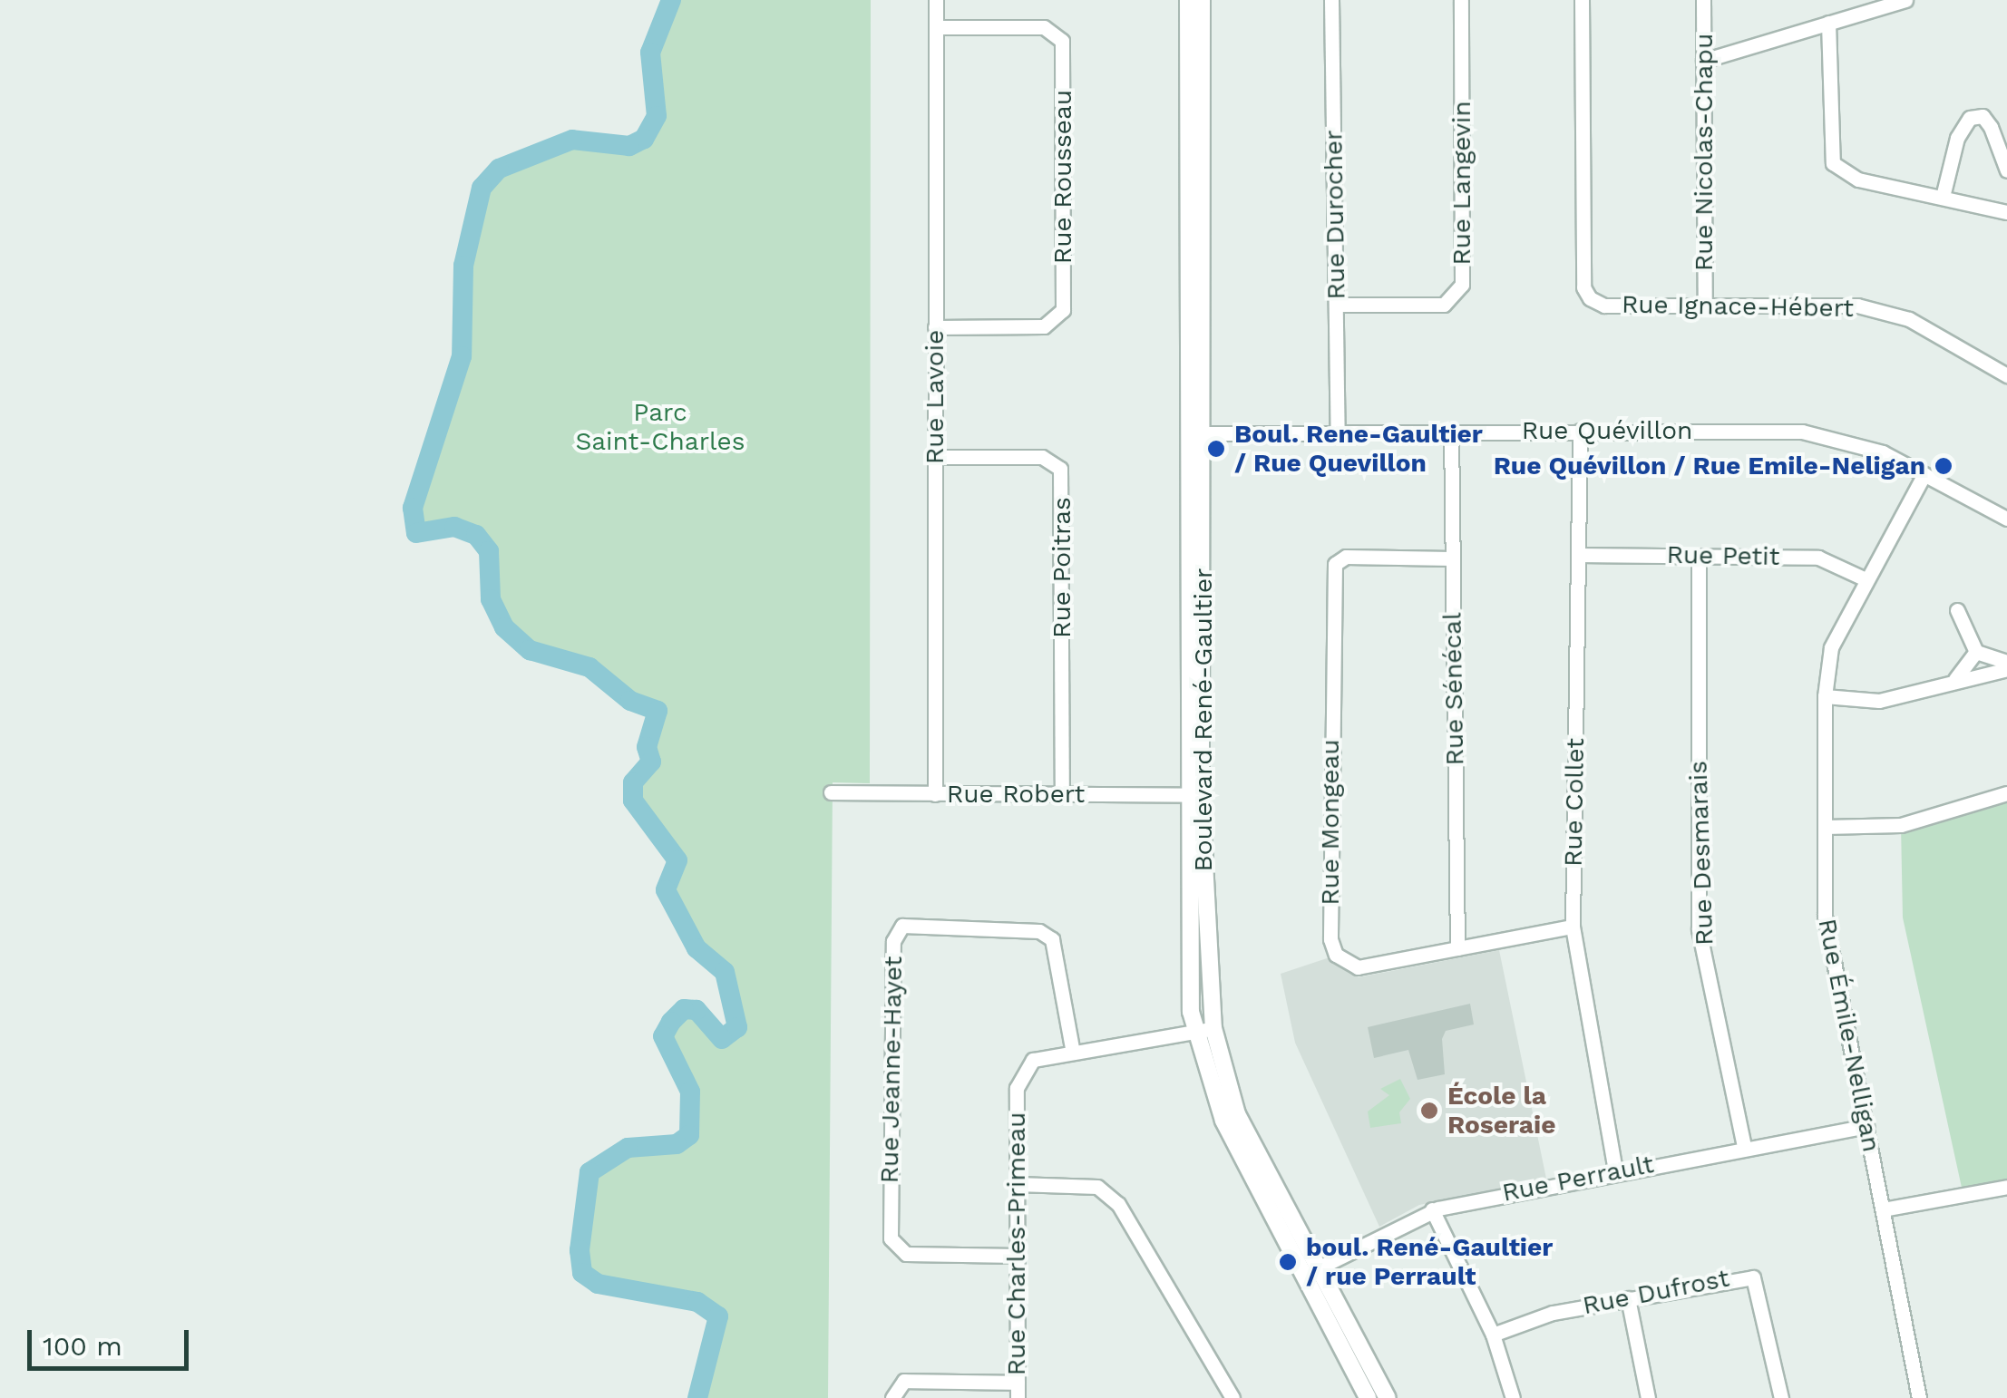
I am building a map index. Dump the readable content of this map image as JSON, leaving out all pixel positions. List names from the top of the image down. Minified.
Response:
{"streets":{"street":["Rue Nicolas-Chapu","Rue Rousseau","Rue Langevin","Rue Durocher","Rue Ignace-Hébert","Rue Lavoie","Rue Quévillon","Rue Petit","Rue Poitras","Rue Sénécal","Boulevard René-Gaultier","Rue Robert","Rue Collet","Rue Mongeau","Rue Desmarais","Rue Émile-Nelligan","Rue Jeanne-Hayet","Rue Perrault","Rue Charles-Primeau","Rue Dufrost"]},"crossings":[["Rue Nicolas-Chapu","Rue Ignace-Hébert"],["Rue Rousseau","Rue Lavoie"],["Rue Langevin","Rue Durocher"],["Rue Durocher","Rue Quévillon"],["Rue Lavoie","Rue Poitras"],["Rue Lavoie","Rue Robert"],["Rue Quévillon","Rue Sénécal"],["Rue Quévillon","Boulevard René-Gaultier"],["Rue Quévillon","Rue Collet"],["Rue Quévillon","Rue Émile-Nelligan"],["Rue Petit","Rue Collet"],["Rue Petit","Rue Desmarais"],["Rue Petit","Rue Émile-Nelligan"],["Rue Poitras","Rue Robert"],["Rue Sénécal","Rue Mongeau"],["Boulevard René-Gaultier","Rue Robert"],["Boulevard René-Gaultier","Rue Perrault"],["Boulevard René-Gaultier","Rue Charles-Primeau"],["Rue Collet","Rue Mongeau"],["Rue Collet","Rue Perrault"],["Rue Desmarais","Rue Perrault"],["Rue Émile-Nelligan","Rue Perrault"],["Rue Jeanne-Hayet","Rue Charles-Primeau"]],"parks":["Parc Saint-Charles"],"places":["Boul. Rene-Gaultier / Rue Quevillon","Rue Quévillon / Rue Emile-Neligan","École la Roseraie","boul. René-Gaultier / rue Perrault"],"scale_bar":"100 m"}
